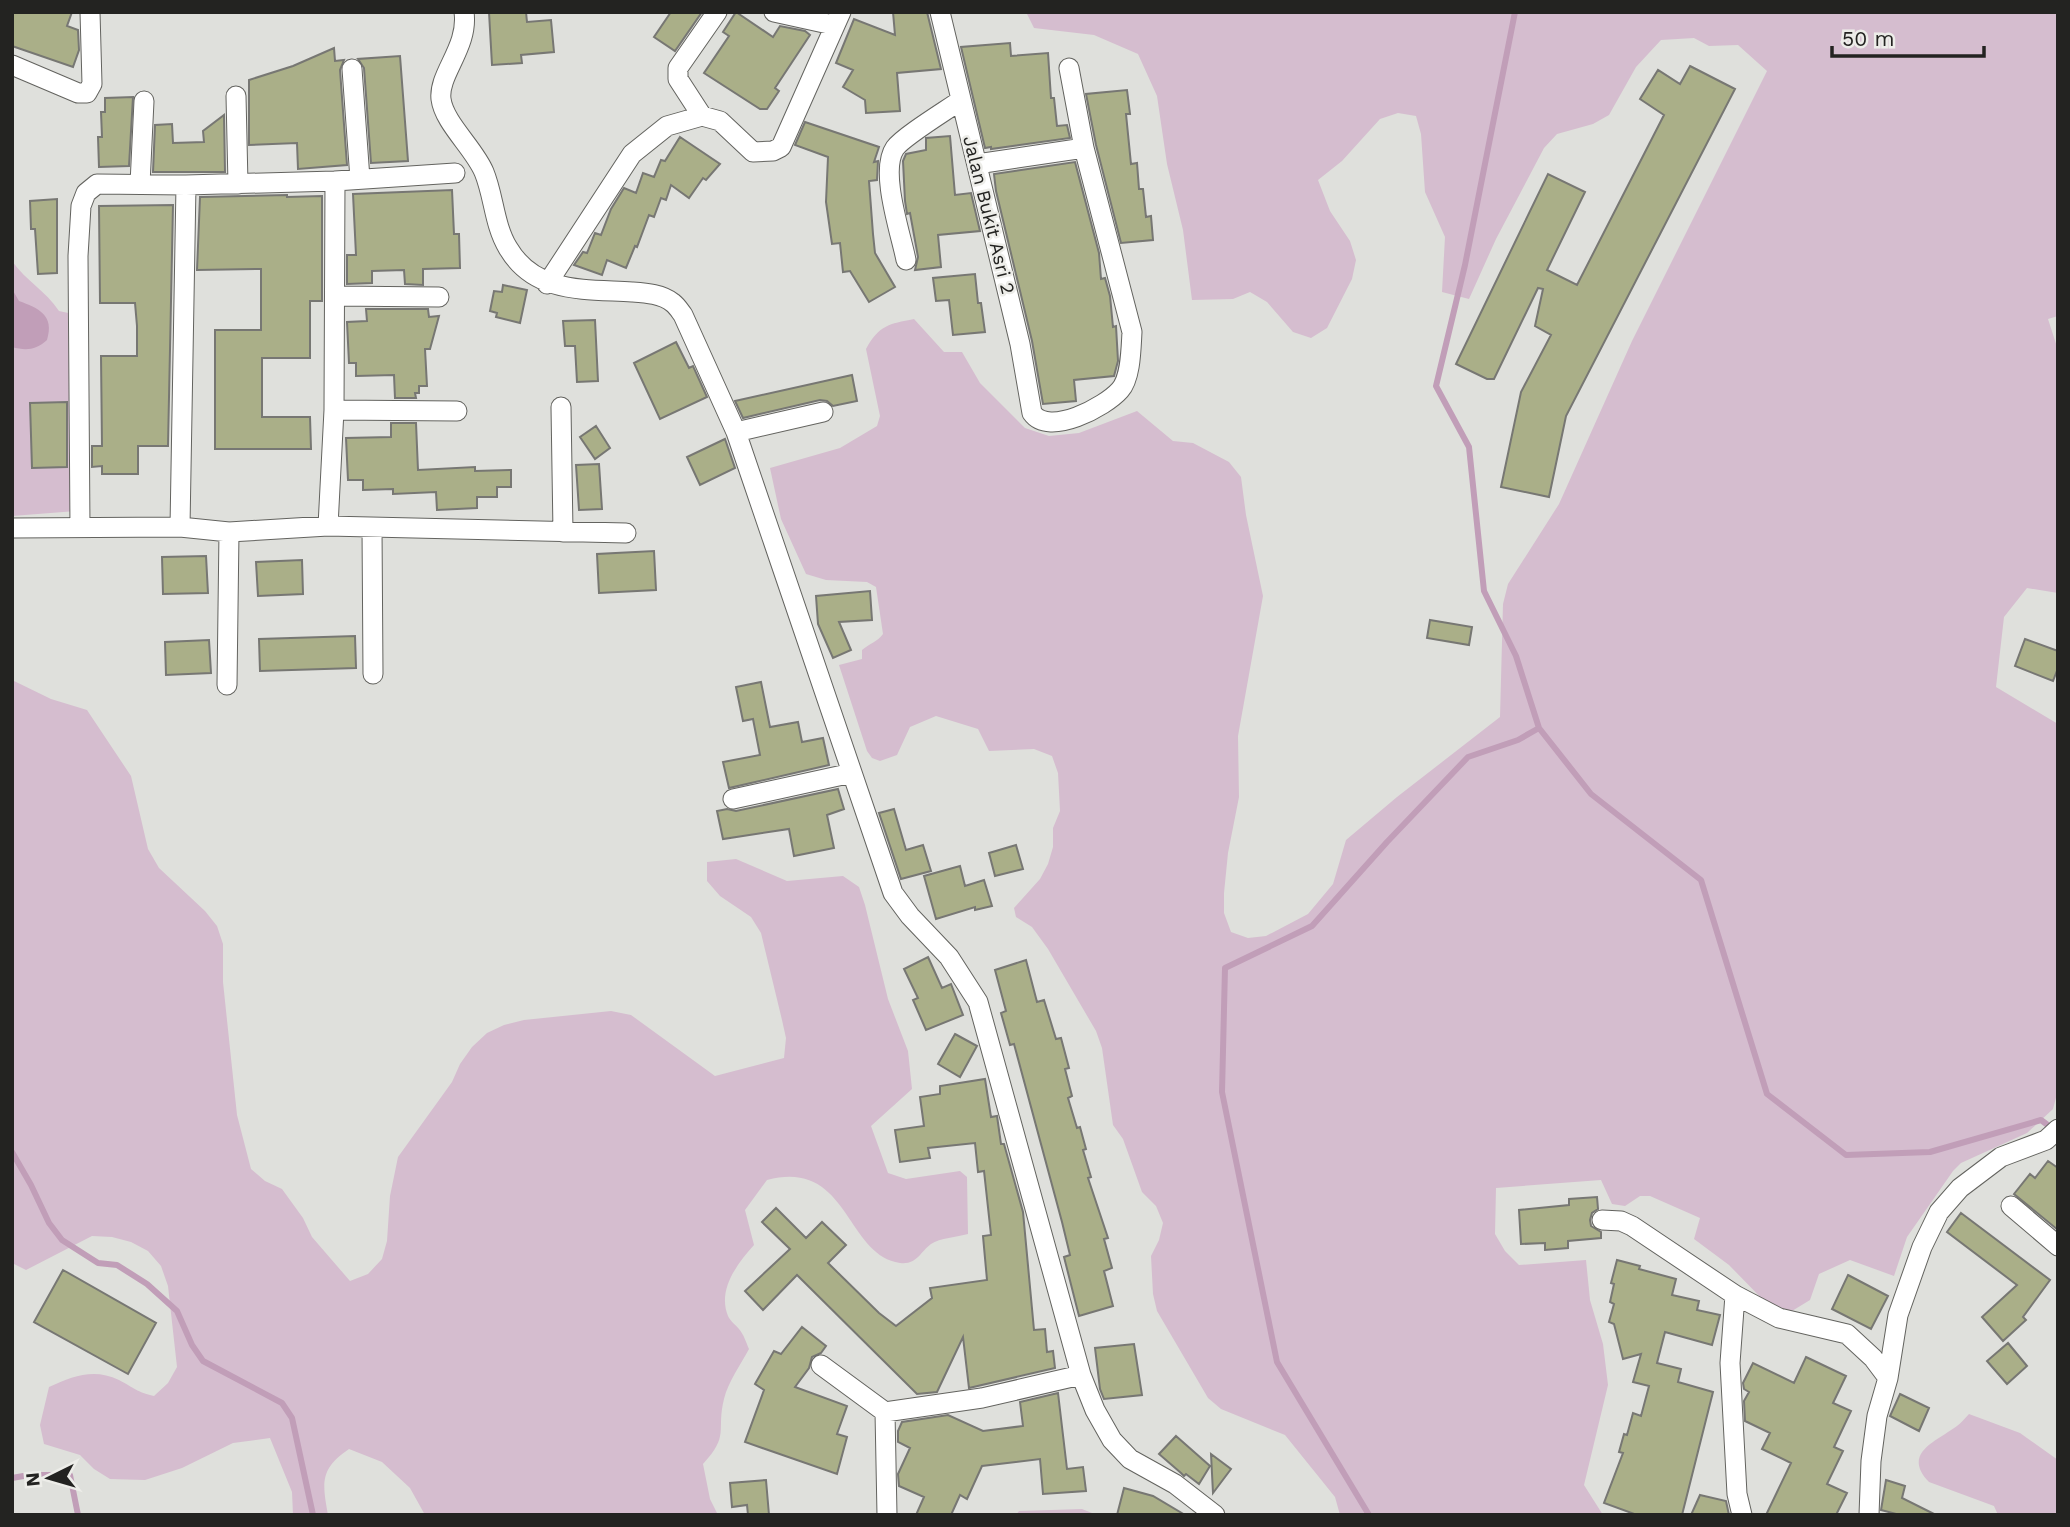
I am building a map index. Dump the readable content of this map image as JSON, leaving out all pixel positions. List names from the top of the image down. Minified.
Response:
{"streets":{"street":["Jalan Bukit Asri 2"]},"scale_bar":"50 m","north":"left"}
